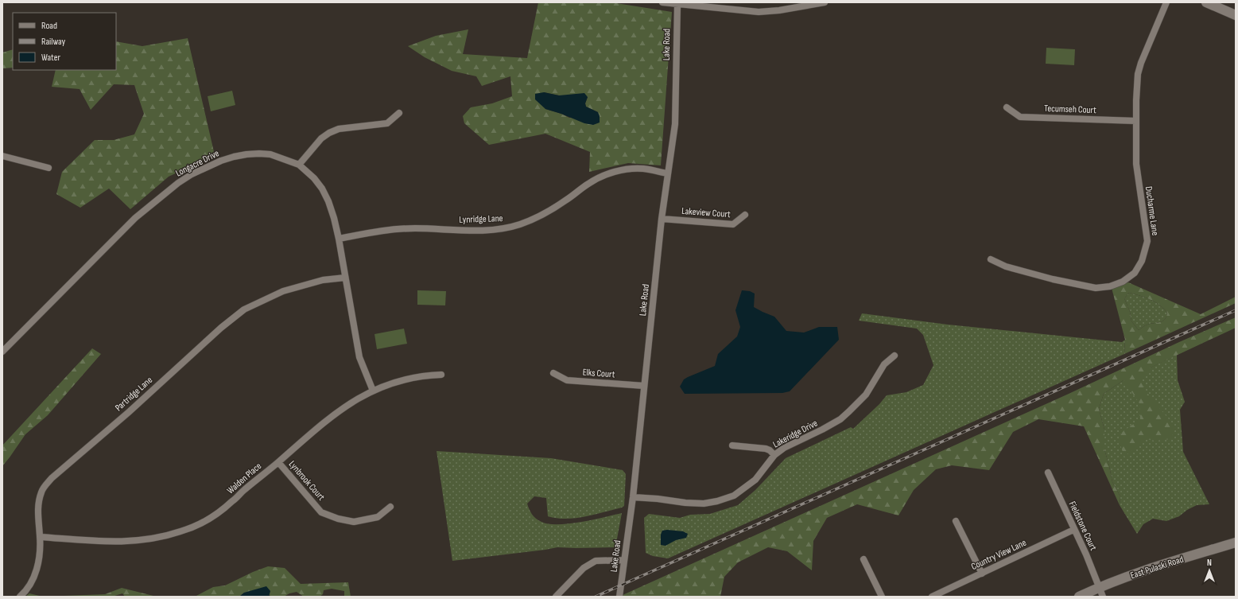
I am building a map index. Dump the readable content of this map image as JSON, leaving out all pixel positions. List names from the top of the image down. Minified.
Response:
{"streets":{"main road":["East Pulaski Road"],"street":["Lake Road","Tecumseh Court","Longacre Drive","Ducharme Lane","Lakeview Court","Lynridge Lane","Elks Court","Partridge Lane","Lakeridge Drive","Walden Place","Lynbrook Court","Fieldstone Court","Country View Lane"]},"crossings":[["Lake Road","Lakeview Court"],["Lake Road","Lynridge Lane"],["Lake Road","Elks Court"],["Lake Road","Lakeridge Drive"],["Tecumseh Court","Ducharme Lane"],["Longacre Drive","Lynridge Lane"],["Longacre Drive","Partridge Lane"],["Longacre Drive","Walden Place"],["Partridge Lane","Walden Place"],["Walden Place","Lynbrook Court"],["Fieldstone Court","Country View Lane"],["Fieldstone Court","East Pulaski Road"]],"legend":["Road","Railway","Water"],"north":"top"}
